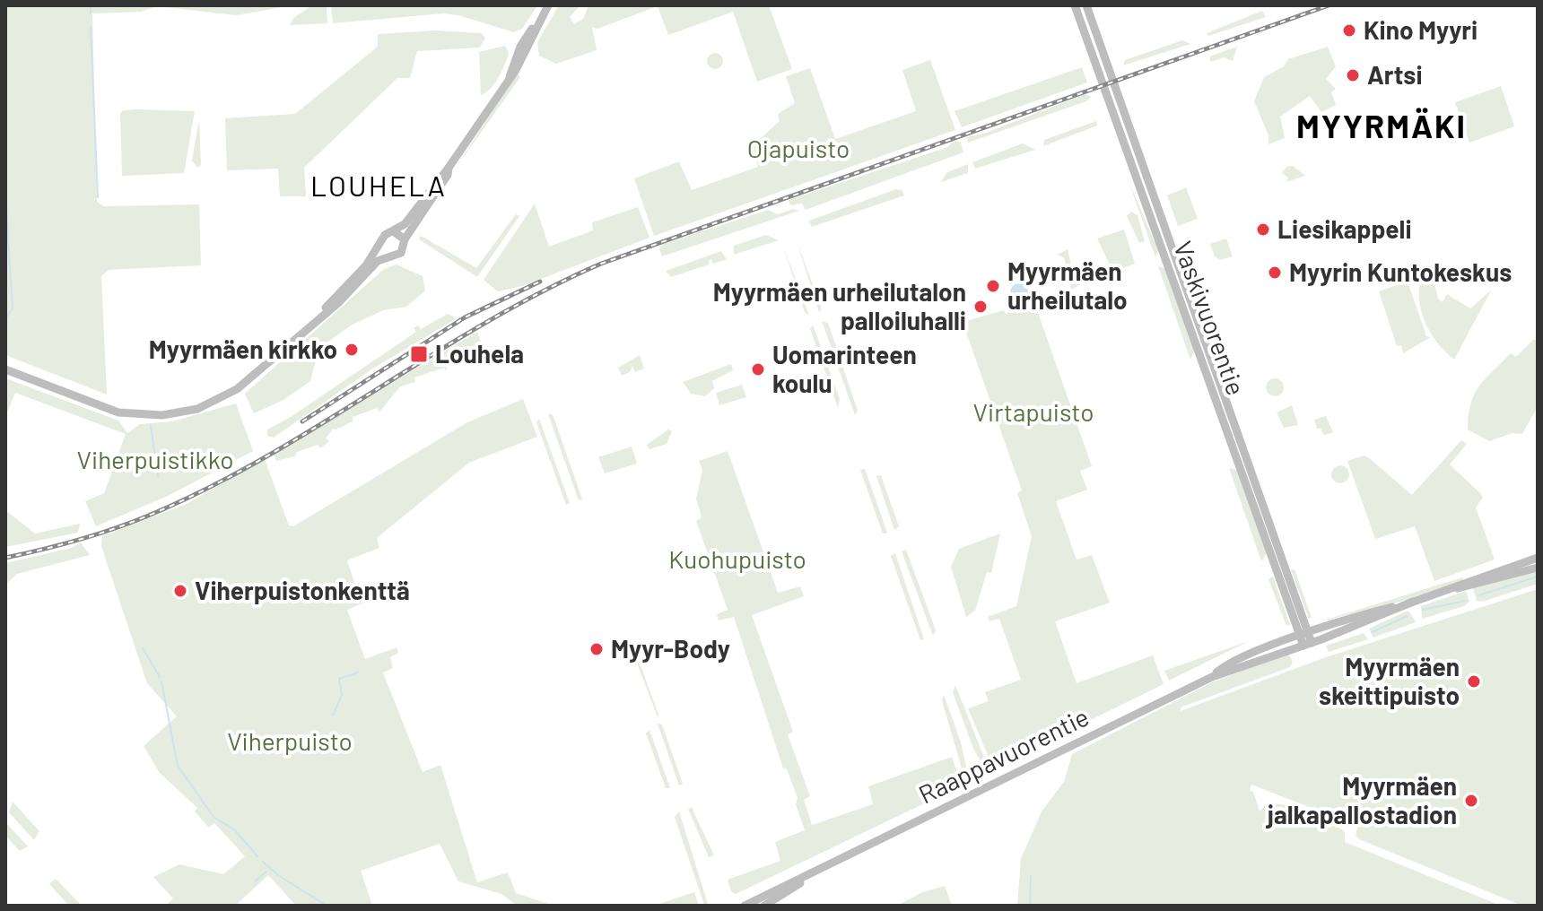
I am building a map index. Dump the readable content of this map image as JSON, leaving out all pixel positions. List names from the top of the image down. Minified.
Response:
{"streets":{"main road":["Vaskivuorentie","Raappavuorentie"]},"crossings":[["Vaskivuorentie","Raappavuorentie"]],"districts":["MYYRMÄKI","LOUHELA"],"parks":["Ojapuisto","Virtapuisto","Viherpuistikko","Kuohupuisto","Viherpuisto"],"places":{"other":["Kino Myyri","Artsi","Liesikappeli","Myyrin Kuntokeskus","Myyrmäen urheilutalo","Myyrmäen urheilutalon palloiluhalli","Myyrmäen kirkko","Uomarinteen koulu","Viherpuistonkenttä","Myyr-Body","Myyrmäen skeittipuisto","Myyrmäen jalkapallostadion"],"transit":["Louhela"]}}
